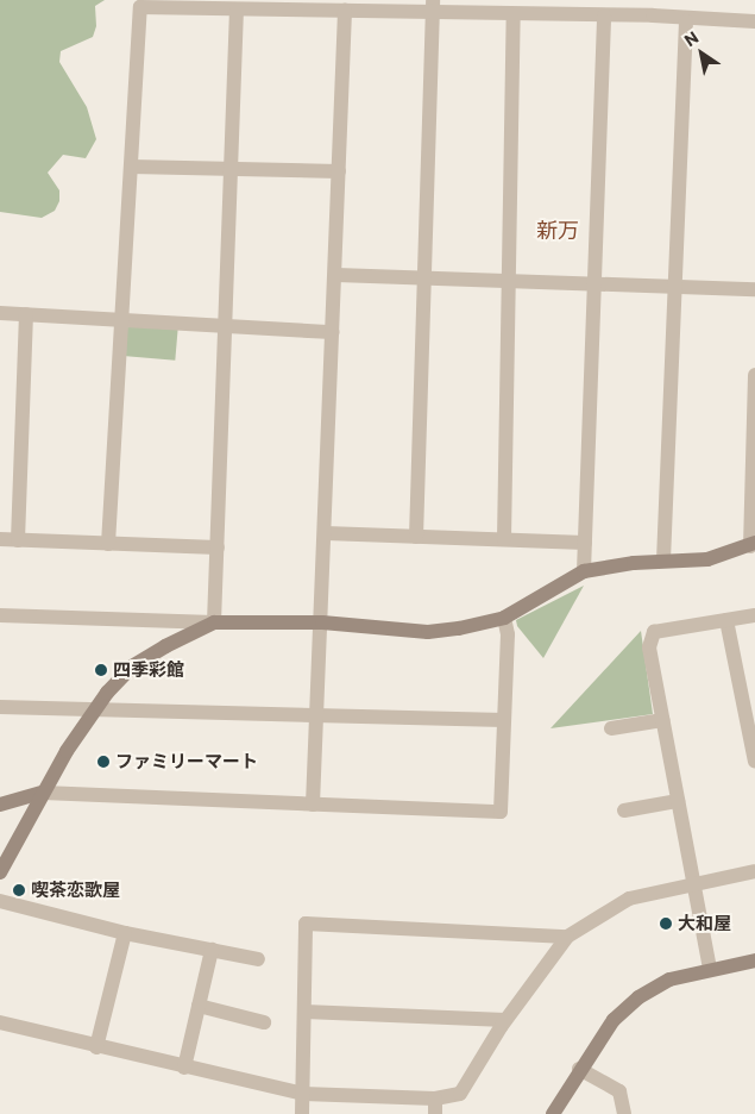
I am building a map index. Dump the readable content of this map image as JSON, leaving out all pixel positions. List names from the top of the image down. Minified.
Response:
{"districts":["新万"],"places":["四季彩館","ファミリーマート","喫茶恋歌屋","大和屋"],"north":"top left"}
